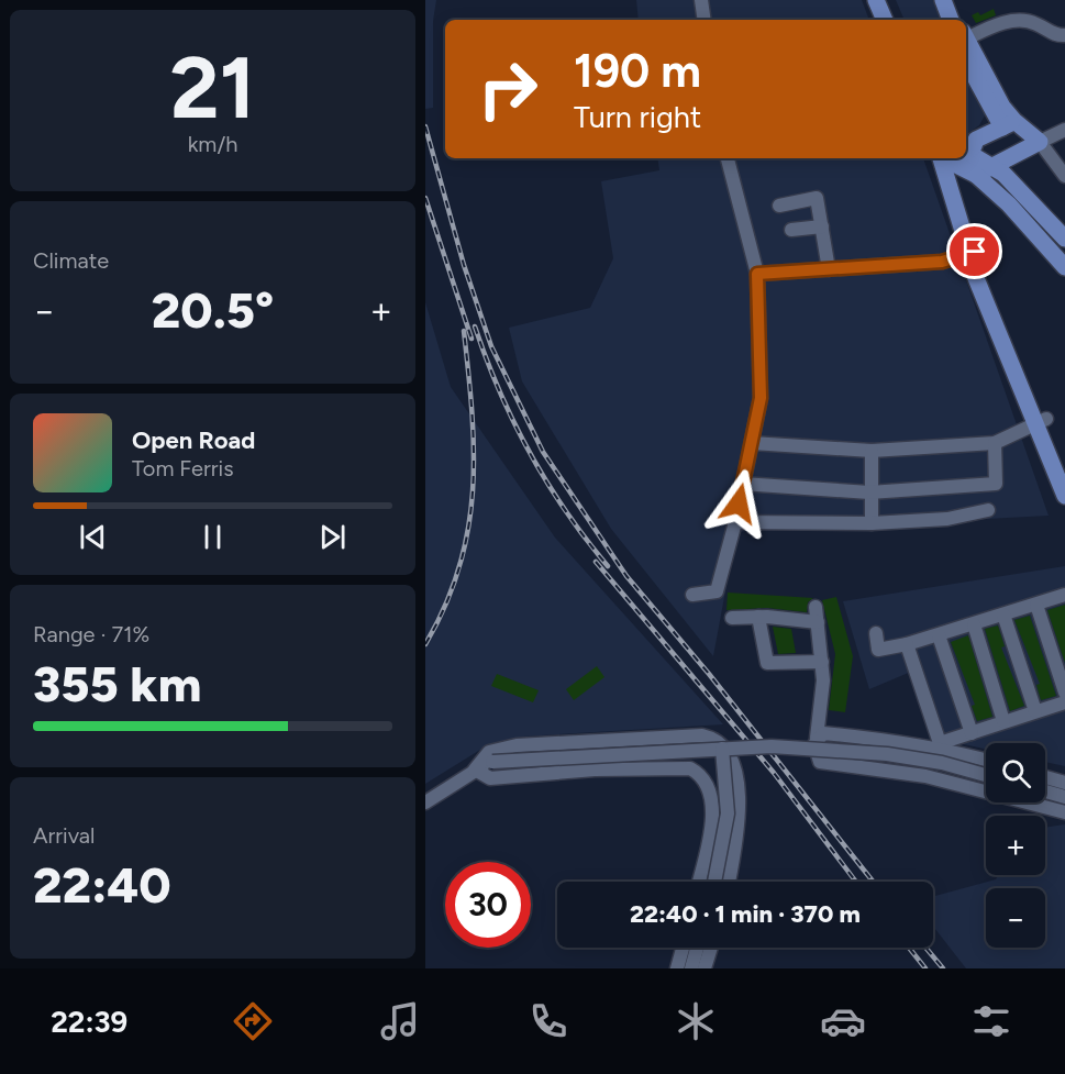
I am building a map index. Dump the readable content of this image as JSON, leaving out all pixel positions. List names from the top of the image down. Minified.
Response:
{"page":{"tile":[["21","km/h"],"Climate",["Range · 71%","355 km"],["Arrival","22:40"]],"turn":["190 m","Turn right"],"heat":["−","20.5°","+"],"song":["Open Road","Tom Ferris"],"map_buttons":["+","−"],"limit":"30","trip":"22:40 · 1 min · 370 m","tabs":"22:39"}}
